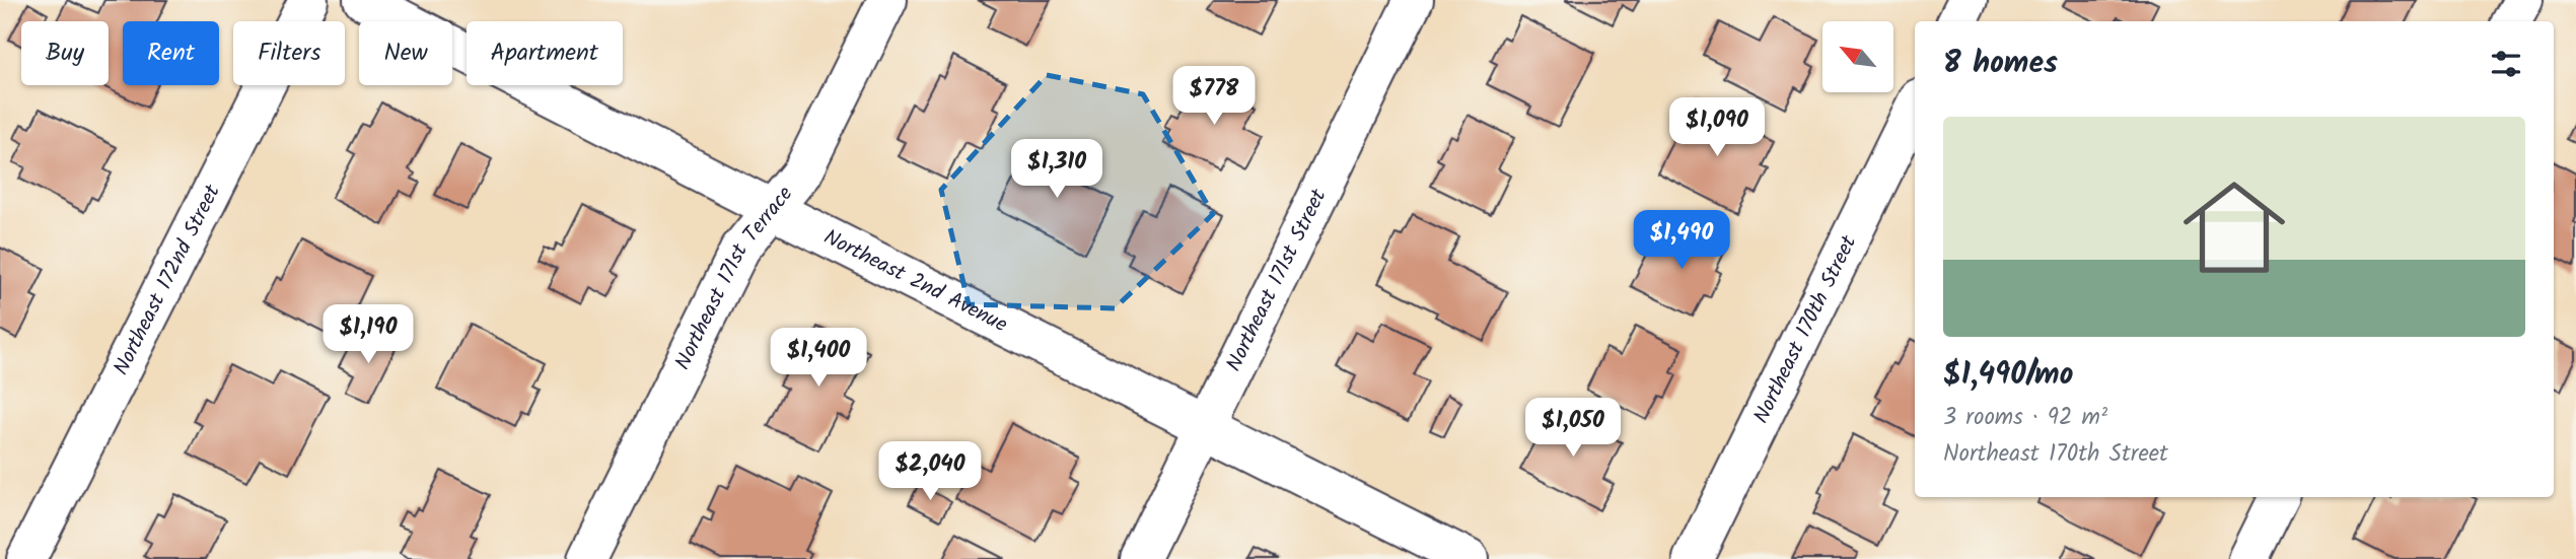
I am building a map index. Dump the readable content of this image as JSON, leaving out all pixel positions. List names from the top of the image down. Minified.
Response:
{"streets":{"street":["Northeast 171st Terrace","Northeast 171st Street","Northeast 172nd Street","Northeast 2nd Avenue","Northeast 170th Street"]},"crossings":[["Northeast 171st Terrace","Northeast 2nd Avenue"],["Northeast 171st Street","Northeast 2nd Avenue"]],"north":"top left","page":{"chip":["Buy","Rent","Filters","New","Apartment"],"heading":"8 homes","price":["$778","$1,090","$1,310","$1,490","$1,190","$1,400","$1,050","$2,040"],"list":[{"name":"$1,490/mo","note":"3 rooms · 92 m² · Northeast 170th Street"}]}}
